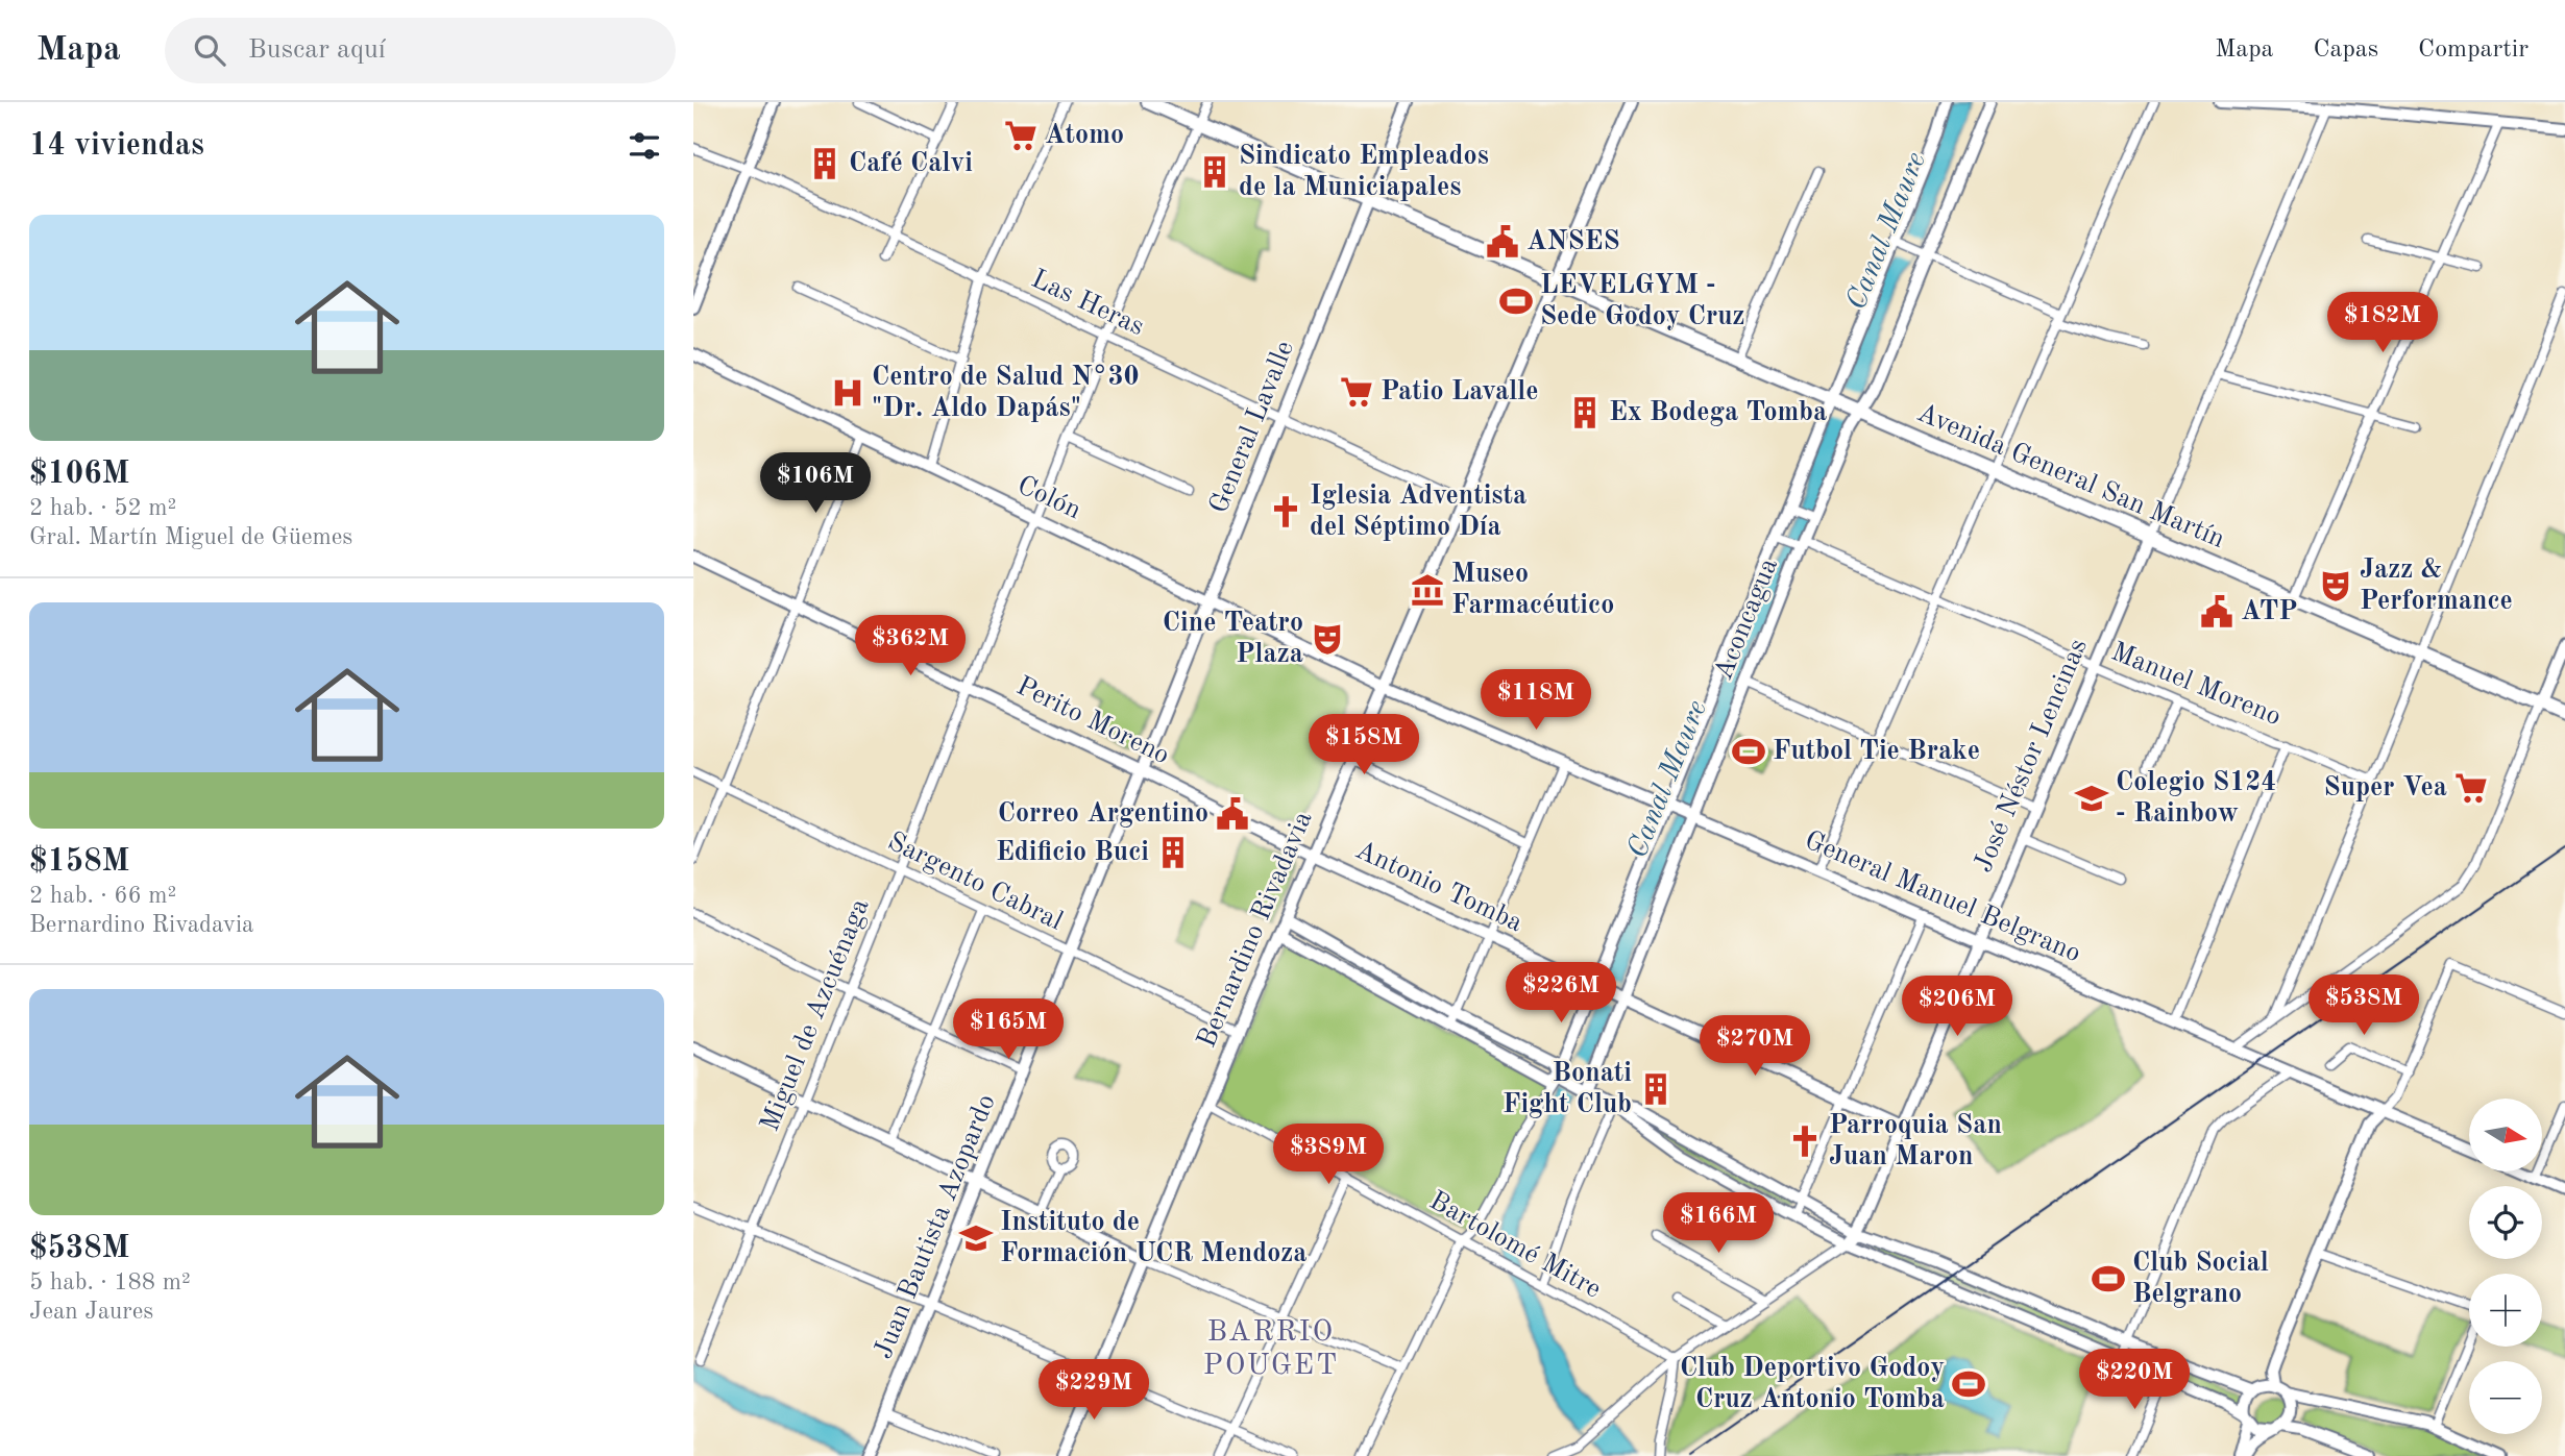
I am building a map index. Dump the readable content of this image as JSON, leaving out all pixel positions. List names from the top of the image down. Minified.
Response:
{"streets":{"main road":["Avenida General San Martín"],"street":["Las Heras","General Lavalle","Colón","Aconcagua","Manuel Moreno","Perito Moreno","José Néstor Lencinas","Sargento Cabral","Antonio Tomba","General Manuel Belgrano","Bernardino Rivadavia","Miguel de Azcuénaga","Juan Bautista Azopardo","Bartolomé Mitre"]},"crossings":[["Las Heras","General Lavalle"],["Las Heras","Bernardino Rivadavia"],["Las Heras","Miguel de Azcuénaga"],["General Lavalle","Avenida General San Martín"],["General Lavalle","Colón"],["General Lavalle","Perito Moreno"],["General Lavalle","Juan Bautista Azopardo"],["Avenida General San Martín","Aconcagua"],["Avenida General San Martín","José Néstor Lencinas"],["Avenida General San Martín","Bernardino Rivadavia"],["Avenida General San Martín","Miguel de Azcuénaga"],["Colón","General Manuel Belgrano"],["Colón","Bernardino Rivadavia"],["Colón","Miguel de Azcuénaga"],["Aconcagua","Manuel Moreno"],["Aconcagua","Antonio Tomba"],["Aconcagua","General Manuel Belgrano"],["Manuel Moreno","José Néstor Lencinas"],["Perito Moreno","Antonio Tomba"],["Perito Moreno","Bernardino Rivadavia"],["Perito Moreno","Miguel de Azcuénaga"],["Perito Moreno","Juan Bautista Azopardo"],["José Néstor Lencinas","Antonio Tomba"],["José Néstor Lencinas","General Manuel Belgrano"],["José Néstor Lencinas","Bartolomé Mitre"],["Sargento Cabral","Bernardino Rivadavia"],["Sargento Cabral","Miguel de Azcuénaga"],["Sargento Cabral","Juan Bautista Azopardo"],["Antonio Tomba","Bernardino Rivadavia"],["General Manuel Belgrano","Bernardino Rivadavia"],["Bernardino Rivadavia","Bartolomé Mitre"]],"districts":["BARRIO POUGET"],"water":["Canal Maure"],"places":{"supermarket":["Atomo","Patio Lavalle","Super Vea"],"building":["Café Calvi","Sindicato Empleados de la Municiapales","Ex Bodega Tomba","Edificio Buci","Bonati Fight Club"],"public building":["ANSES","ATP","Correo Argentino"],"sports":["LEVELGYM - Sede Godoy Cruz","Futbol Tie Brake","Club Social Belgrano","Club Deportivo Godoy Cruz Antonio Tomba"],"hospital":["Centro de Salud N°30 \"Dr. Aldo Dapás\""],"church":["Iglesia Adventista del Séptimo Día","Parroquia San Juan Maron"],"theatre":["Jazz & Performance","Cine Teatro Plaza"],"museum":["Museo Farmacéutico"],"school or university":["Colegio S124 - Rainbow","Instituto de Formación UCR Mendoza"]},"north":"right","page":{"header":"Mapa","search":"Buscar aquí","nav":["Mapa","Capas","Compartir"],"heading":"14 viviendas","list":[{"name":"$106M","note":"2 hab. · 52 m² · Gral. Martín Miguel de Güemes"},{"name":"$158M","note":"2 hab. · 66 m² · Bernardino Rivadavia"},{"name":"$538M","note":"5 hab. · 188 m² · Jean Jaures"}],"price":["$182M","$106M","$362M","$118M","$158M","$226M","$538M","$206M","$165M","$270M","$389M","$166M","$220M","$229M"],"map_buttons":["+","−"]}}
